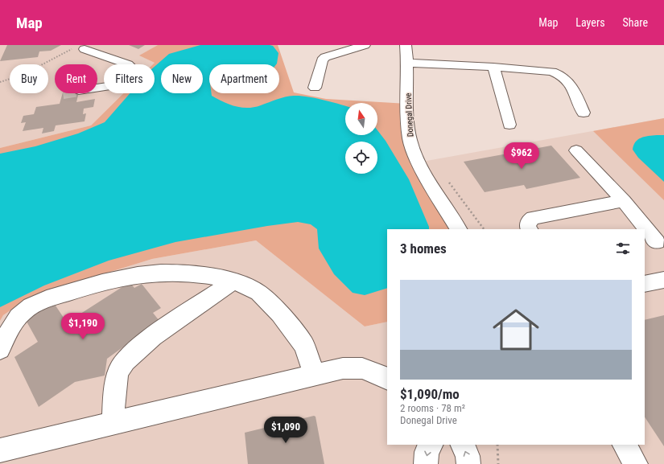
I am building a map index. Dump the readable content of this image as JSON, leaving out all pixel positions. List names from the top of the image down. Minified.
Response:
{"streets":{"street":["Donegal Drive"]},"north":"top","page":{"header":"Map","nav":["Map","Layers","Share"],"chip":["Buy","Rent","Filters","New","Apartment"],"price":["$962","$1,190","$1,090"],"heading":"3 homes","list":[{"name":"$1,090/mo","note":"2 rooms · 78 m² · Donegal Drive"}]}}
